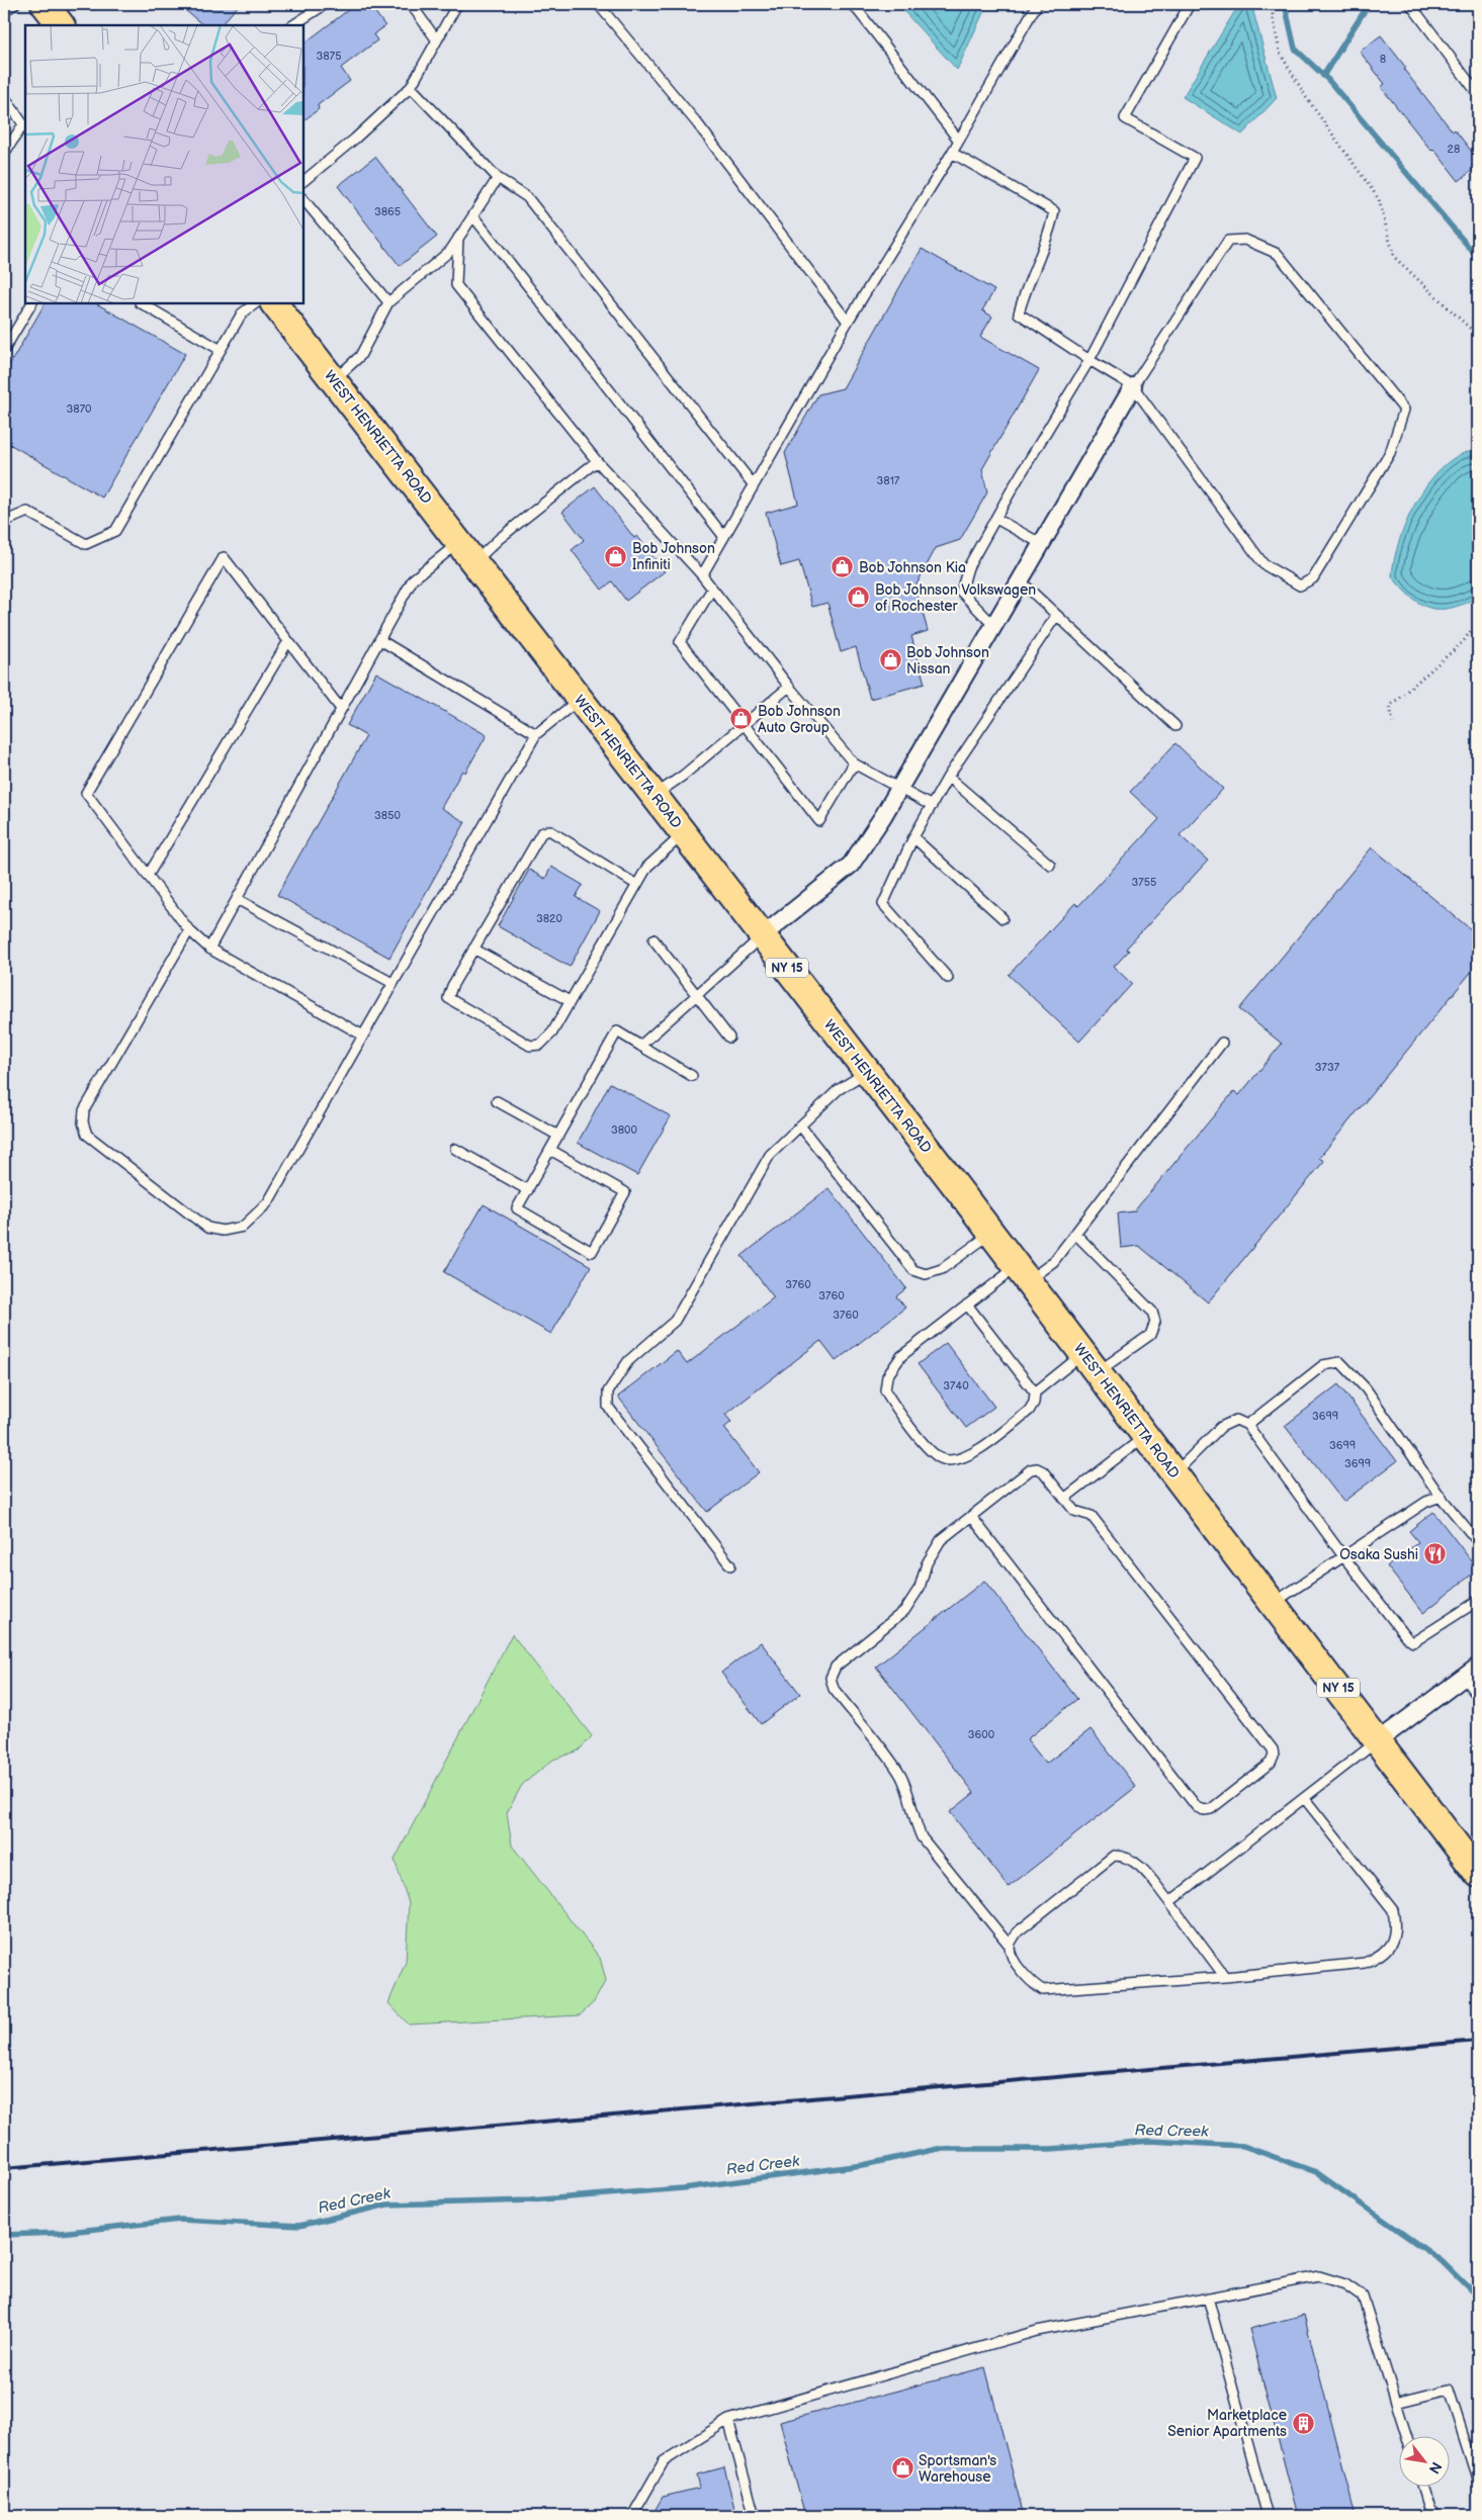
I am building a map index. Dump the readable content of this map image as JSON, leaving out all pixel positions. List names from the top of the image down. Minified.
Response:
{"streets":{"main road":["WEST HENRIETTA ROAD","NY 15"]},"water":["Red Creek"],"places":{"shop":["Bob Johnson Infiniti","Bob Johnson Kia","Bob Johnson Volkswagen of Rochester","Bob Johnson Nissan","Bob Johnson Auto Group","Sportsman's Warehouse"],"restaurant":["Osaka Sushi"],"building":["Marketplace Senior Apartments"]},"house_numbers":["3875","8","28","3865","3870","3817","3850","3755","3820","3737","3800","3760","3760","3760","3740","3699","3699","3699","3600"],"north":"bottom right"}
